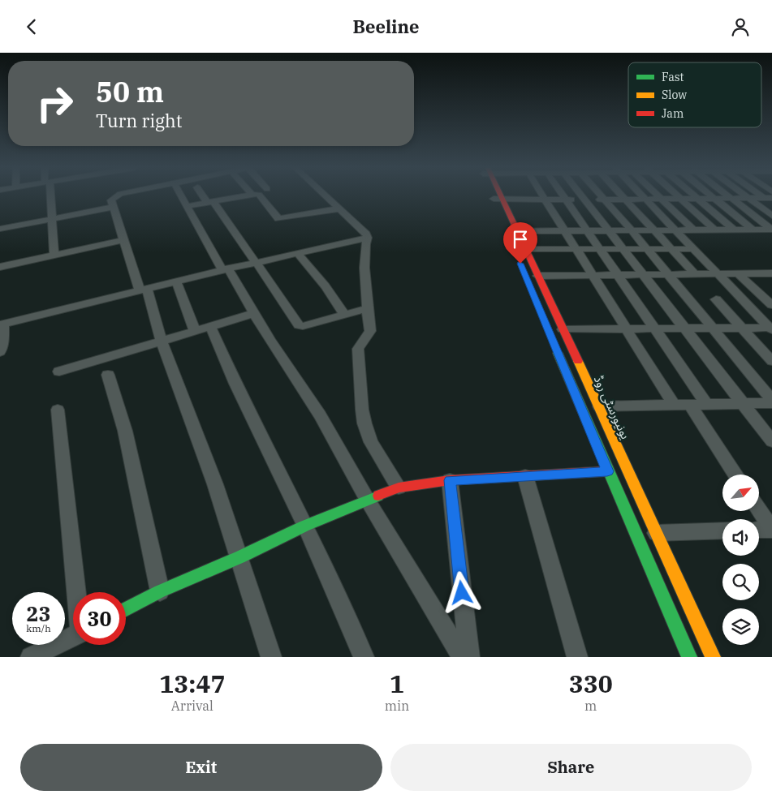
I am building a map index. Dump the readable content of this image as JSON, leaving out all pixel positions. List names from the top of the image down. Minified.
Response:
{"streets":{"main road":["یونیورسٹی روڈ"]},"legend":["Fast","Slow","Jam"],"north":"top right","page":{"header":"Beeline","turn":["50 m","Turn right"],"speed":"23 km/h","limit":"30","eta":["13:47","Arrival","1","min","330","m"],"buttons":["Exit","Share"]}}
